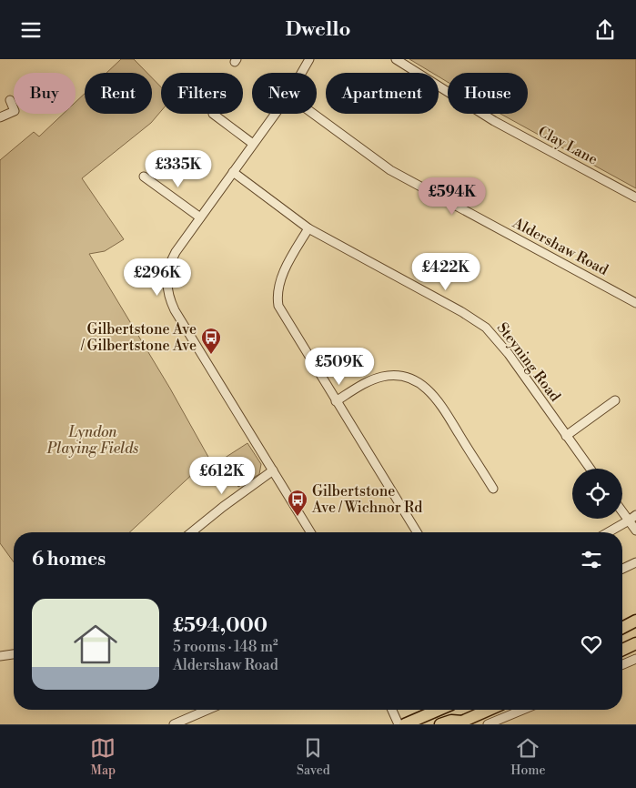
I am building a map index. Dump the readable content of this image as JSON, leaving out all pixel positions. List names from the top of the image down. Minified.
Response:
{"streets":{"street":["Clay Lane","Aldershaw Road","Steyning Road"]},"parks":["Lyndon Playing Fields"],"places":{"bus stop":["Gilbertstone Ave / Gilbertstone Ave","Gilbertstone Ave / Wichnor Rd"]},"page":{"header":"Dwello","chip":["Buy","Rent","Filters","New","Apartment","House"],"price":["£335K","£594K","£422K","£296K","£509K","£612K"],"heading":"6 homes","list":[{"name":"£594,000","note":"5 rooms · 148 m² · Aldershaw Road"}],"tabs":["Map","Saved","Home"]}}
